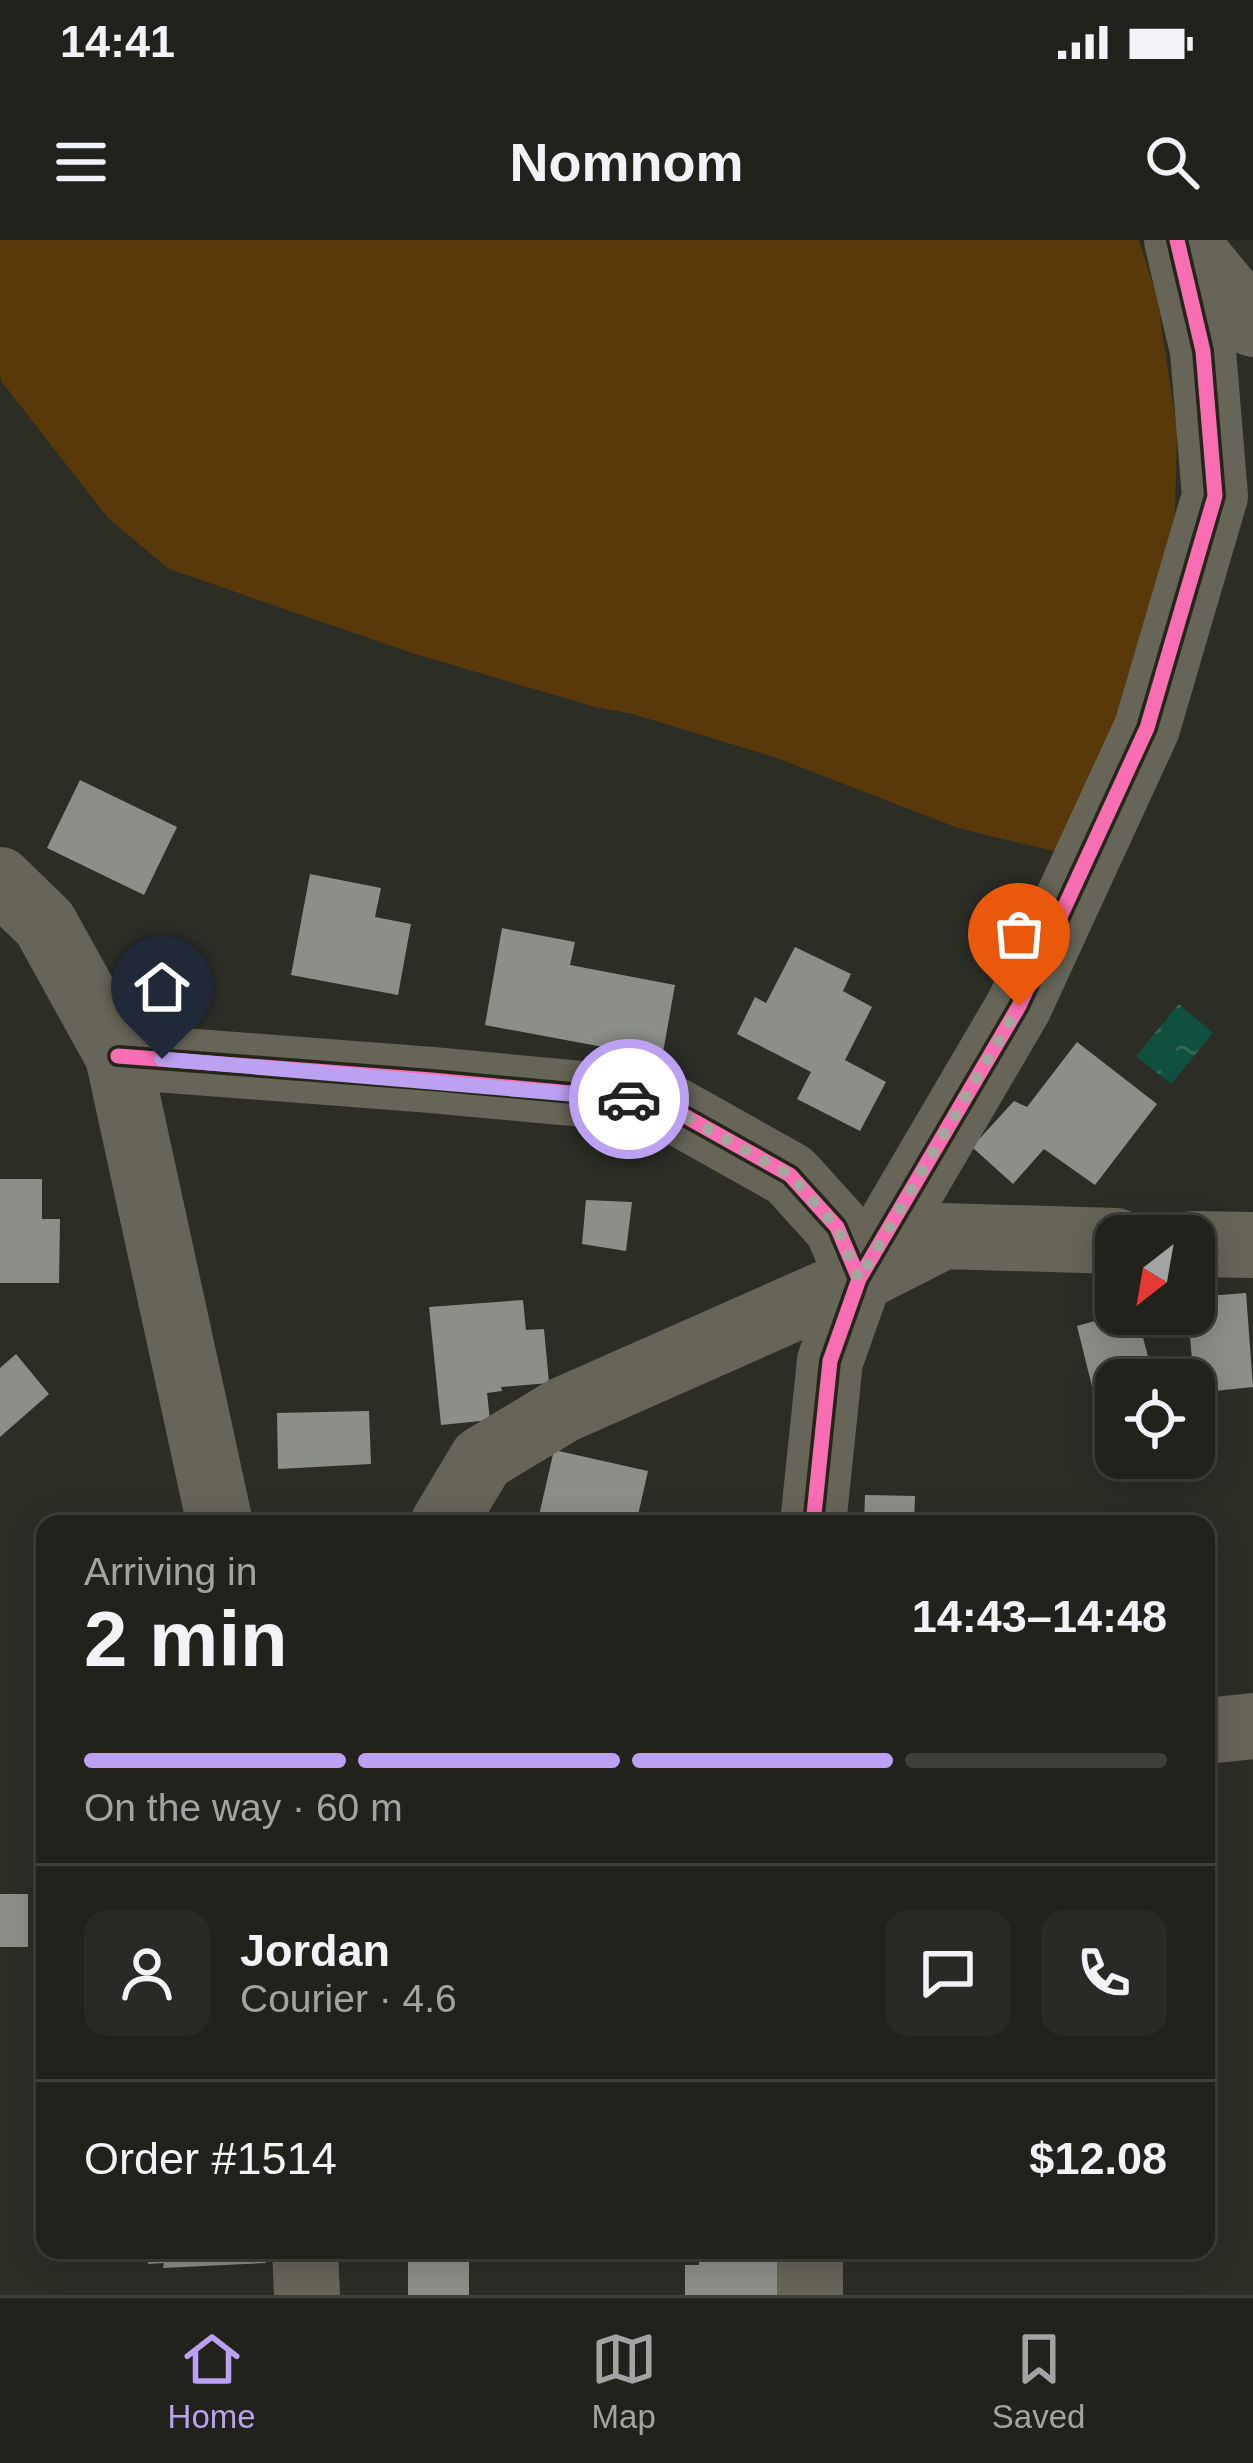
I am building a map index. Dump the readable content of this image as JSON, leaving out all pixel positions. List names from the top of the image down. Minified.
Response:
{"north":"bottom left","page":{"status":"14:41","header":"Nomnom","heading":["2 min","Arriving in","14:43–14:48"],"panel":["Jordan","Courier · 4.6","Order #1514","$12.08"],"bar":"On the way · 60 m","tabs":["Home","Map","Saved"]}}
